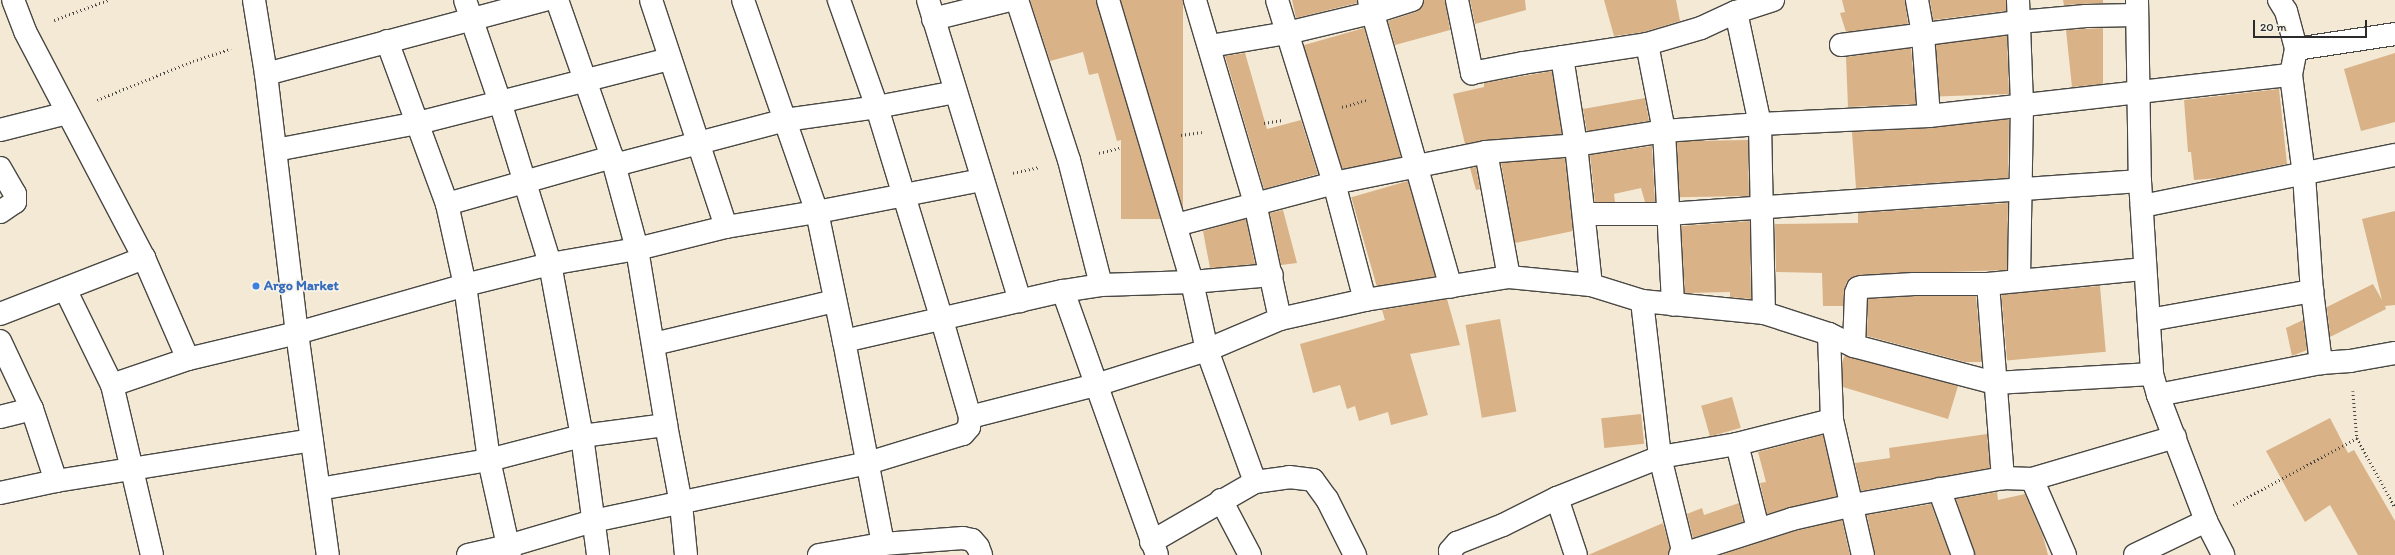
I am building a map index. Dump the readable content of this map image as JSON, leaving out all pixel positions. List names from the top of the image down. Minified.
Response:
{"places":["Argo Market"],"scale_bar":"20 m"}
